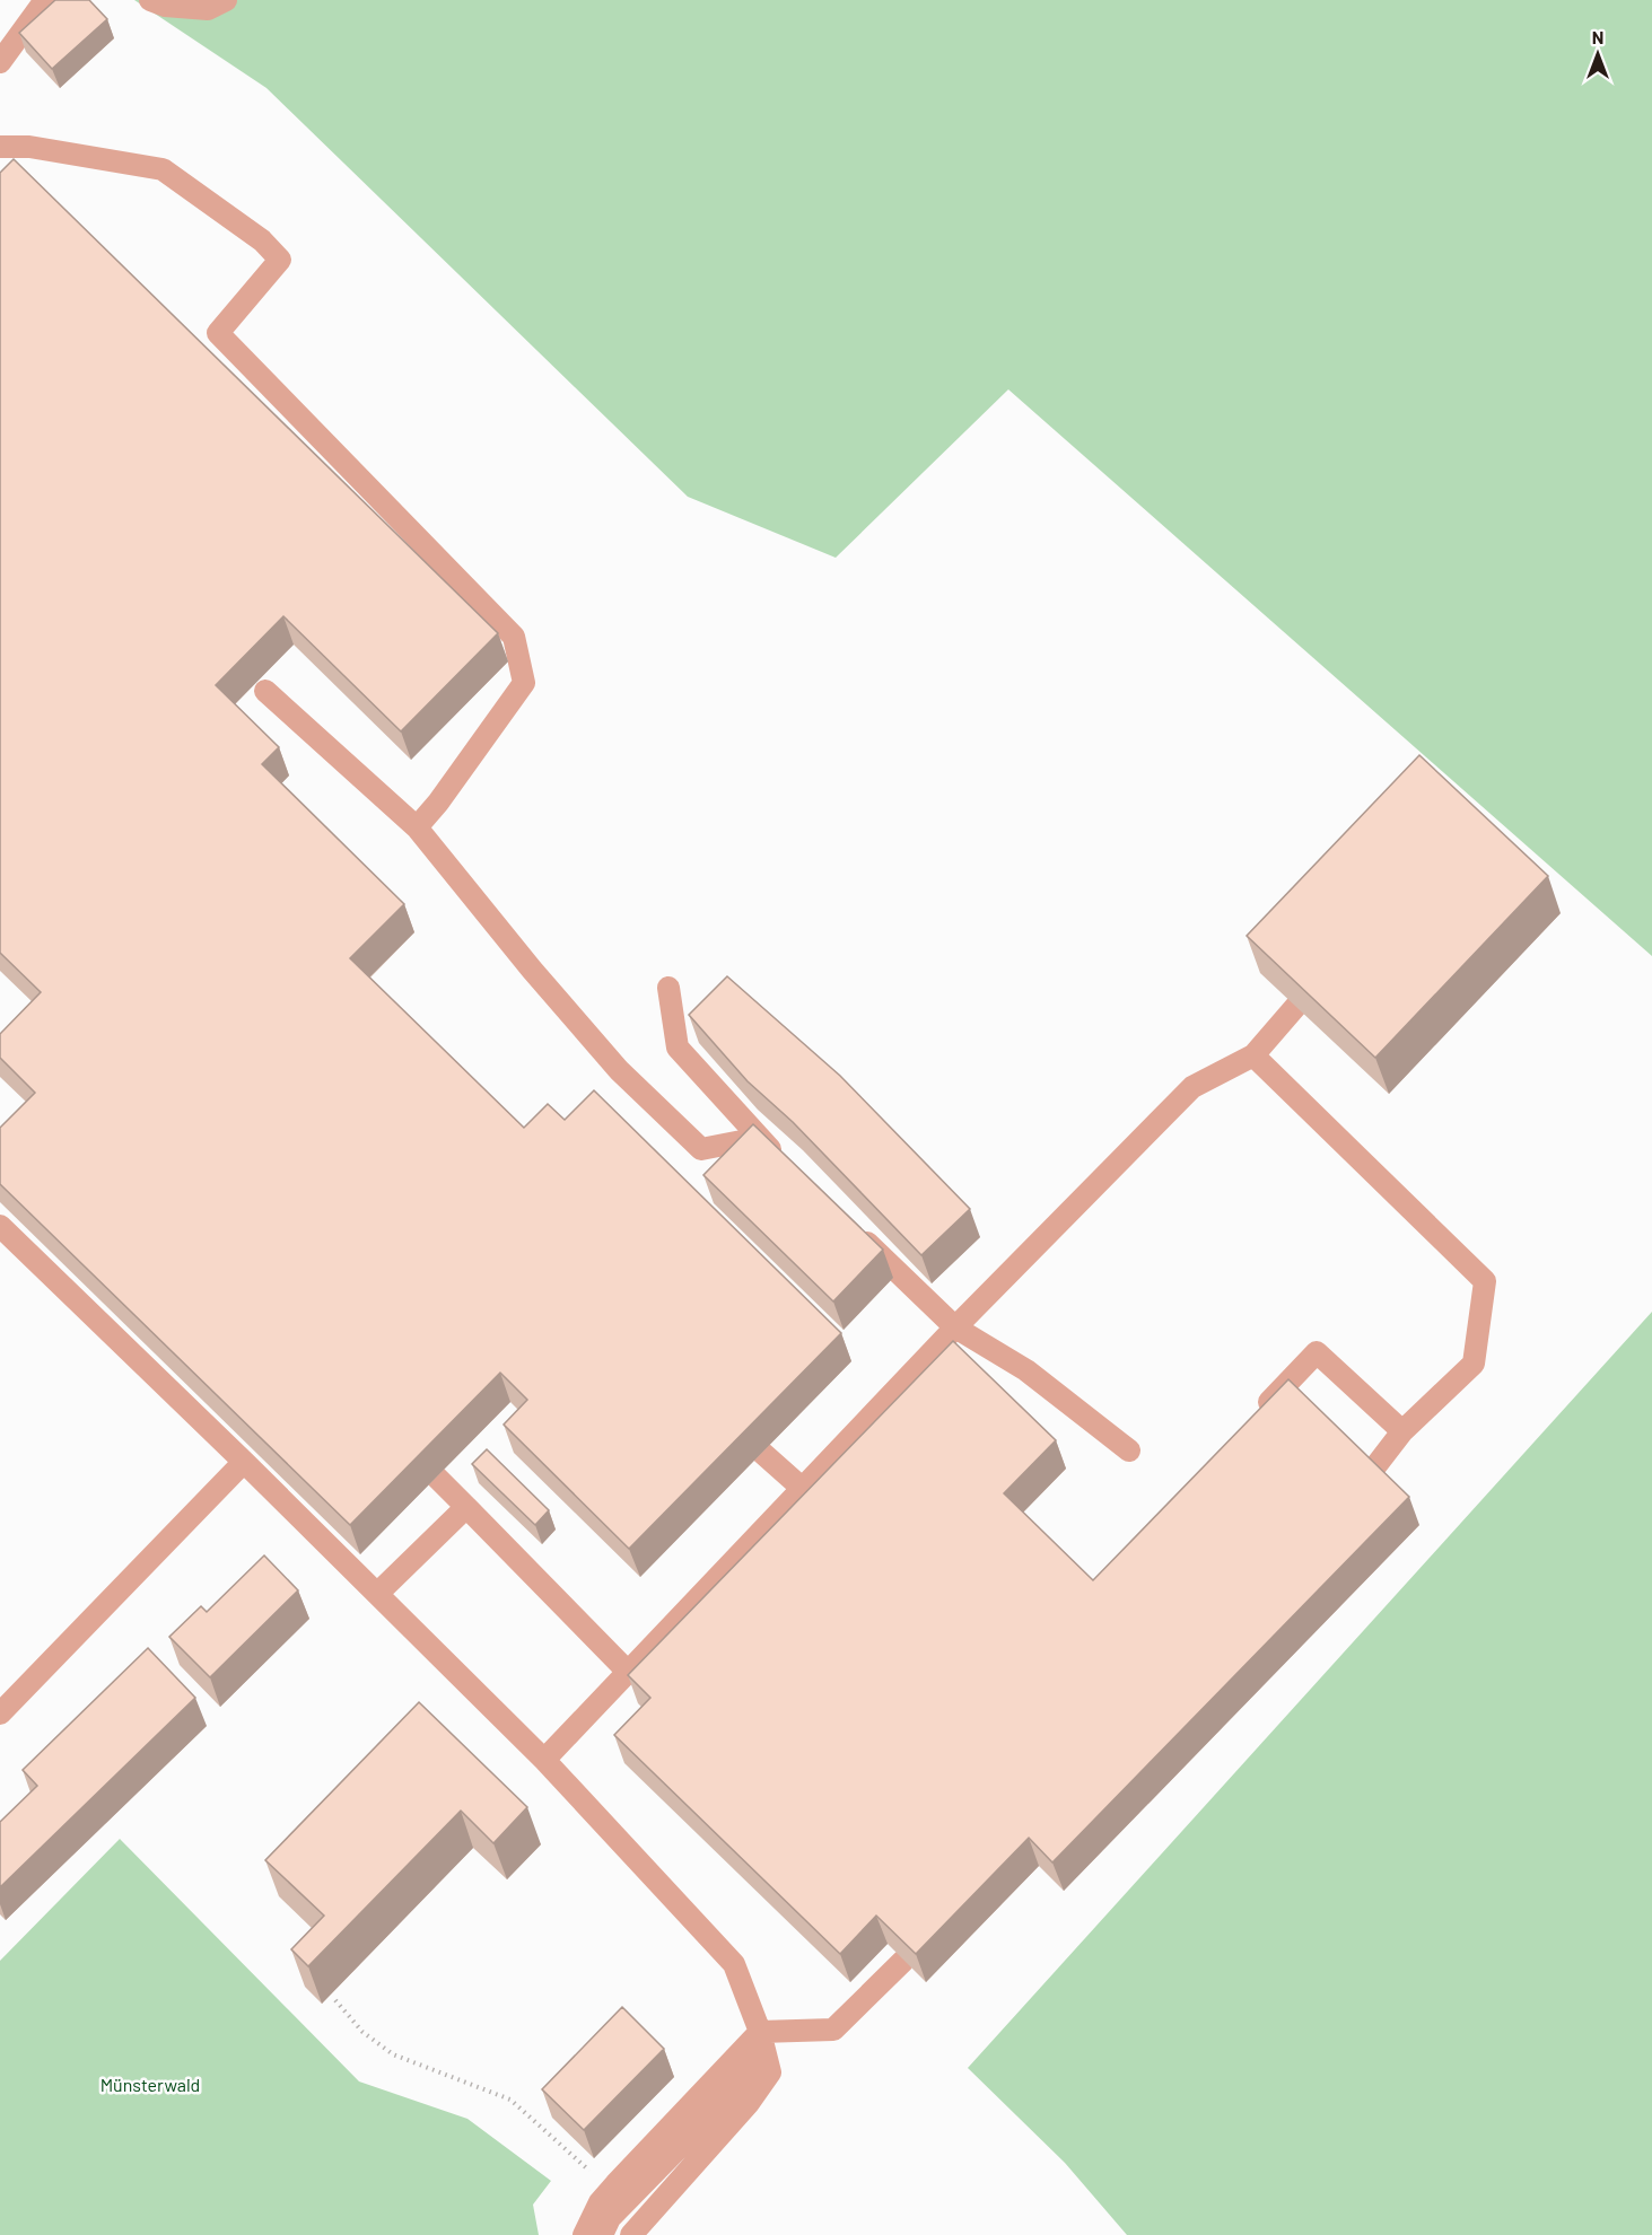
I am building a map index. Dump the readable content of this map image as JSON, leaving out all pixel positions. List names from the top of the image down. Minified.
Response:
{"parks":["Münsterwald"],"north":"top"}
